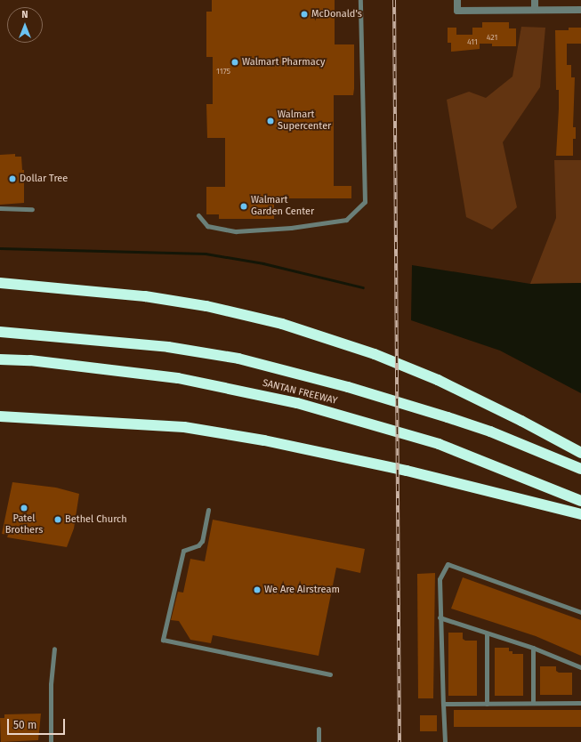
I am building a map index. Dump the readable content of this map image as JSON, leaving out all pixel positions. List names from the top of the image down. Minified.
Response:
{"streets":{"highway":["SANTAN FREEWAY"]},"places":["McDonald's","Walmart Pharmacy","Walmart Supercenter","Dollar Tree","Walmart Garden Center","Patel Brothers","Bethel Church","We Are Airstream"],"house_numbers":["421","411","1175"],"scale_bar":"50 m","north":"top"}
